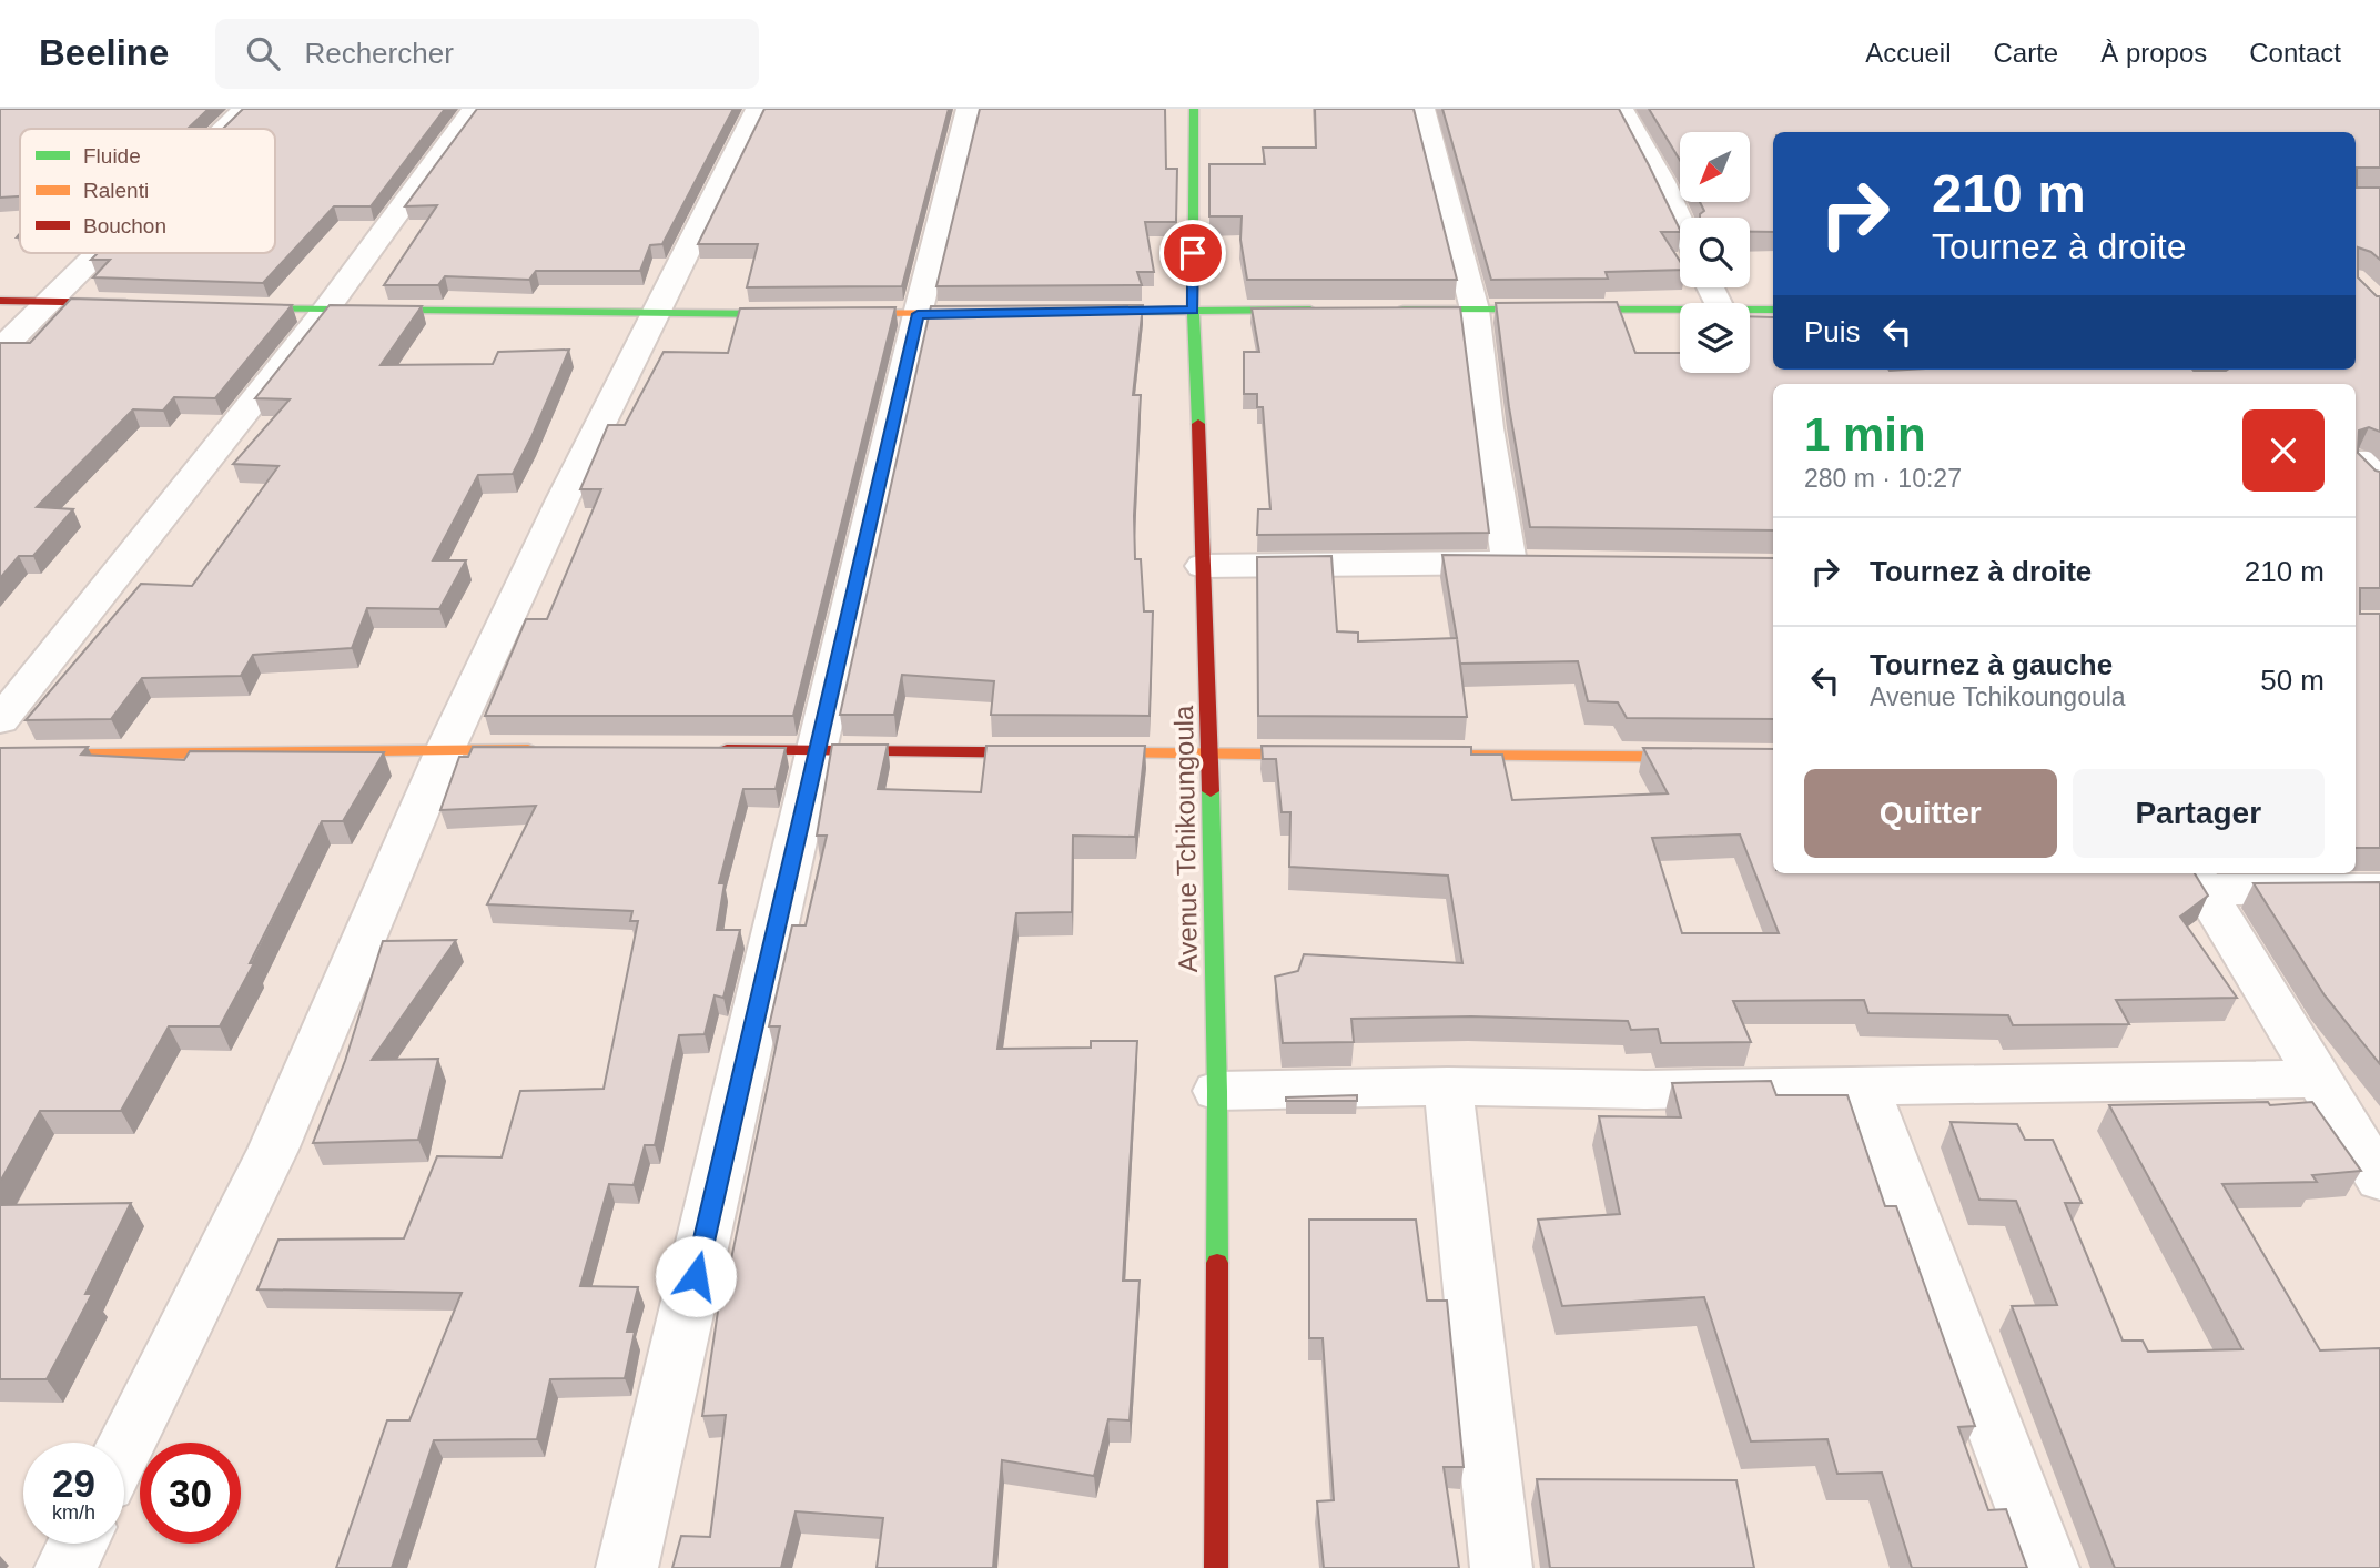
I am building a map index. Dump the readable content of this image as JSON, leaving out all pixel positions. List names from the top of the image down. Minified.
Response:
{"streets":{"street":["Avenue Tchikoungoula"]},"legend":["Fluide","Ralenti","Bouchon"],"north":"bottom left","page":{"header":"Beeline","search":"Rechercher","nav":["Accueil","Carte","À propos","Contact"],"turn":["210 m","Tournez à droite"],"then":"Puis","heading":["1 min","280 m · 10:27"],"list":[{"name":"Tournez à droite","value":"210 m"},{"name":"Tournez à gauche","note":"Avenue Tchikoungoula","value":"50 m"}],"buttons":["Quitter","Partager"],"speed":"29 km/h","limit":"30"}}
